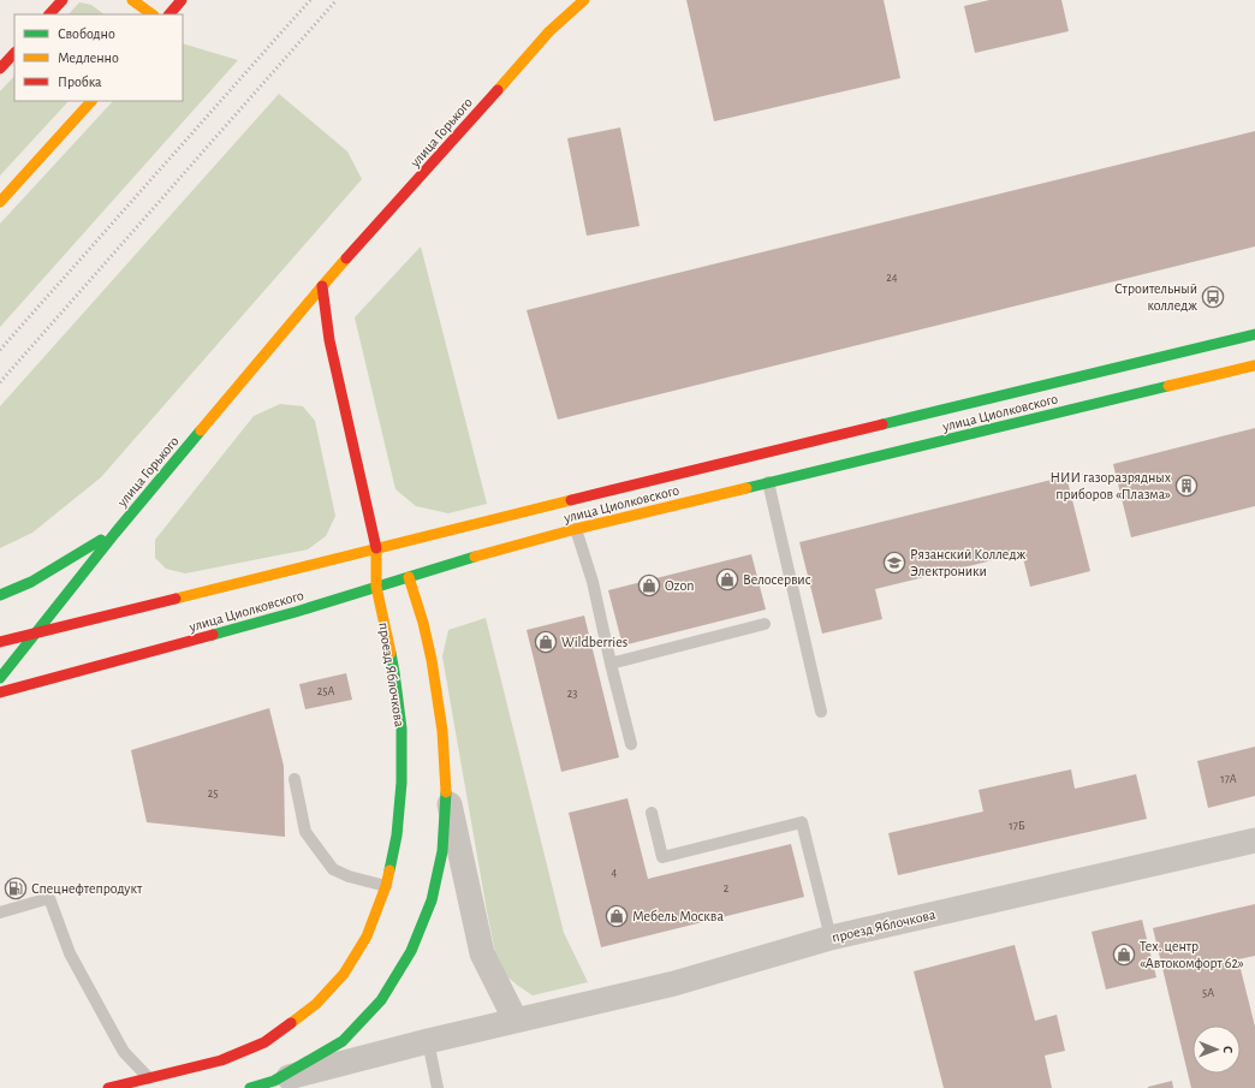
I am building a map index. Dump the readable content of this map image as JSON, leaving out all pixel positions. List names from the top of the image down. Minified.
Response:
{"streets":{"main road":["улица Горького","улица Циолковского","проезд Яблочкова"]},"crossings":[["улица Горького","улица Циолковского"],["улица Циолковского","проезд Яблочкова"]],"places":{"bus stop":["Строительный колледж"],"building":["НИИ газоразрядных приборов «Плазма»"],"school or university":["Рязанский Колледж Электроники"],"shop":["Велосервис","Ozon","Wildberries","Мебель Москва","Тех. центр «Автокомфорт 62»"],"fuel station":["Спецнефтепродукт"]},"house_numbers":["24","25А","23","17А","25","17Б","4","2","5А"],"legend":["Свободно","Медленно","Пробка"],"north":"right"}
